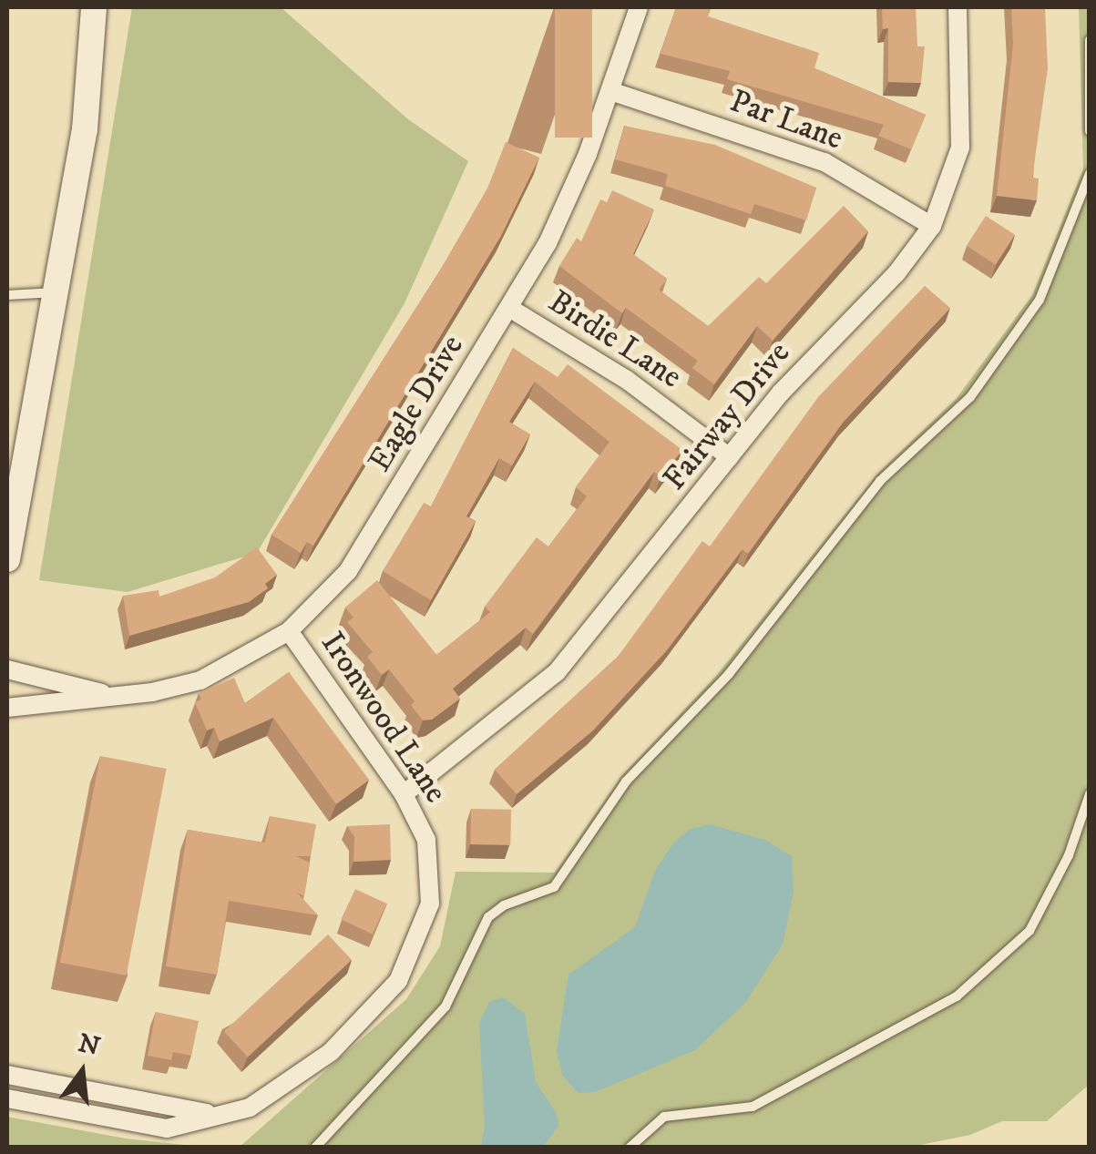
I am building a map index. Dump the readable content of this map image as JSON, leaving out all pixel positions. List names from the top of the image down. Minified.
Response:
{"streets":{"street":["Par Lane","Birdie Lane","Eagle Drive","Fairway Drive","Ironwood Lane"]},"crossings":[["Par Lane","Eagle Drive"],["Par Lane","Fairway Drive"],["Birdie Lane","Eagle Drive"],["Birdie Lane","Fairway Drive"],["Eagle Drive","Ironwood Lane"],["Fairway Drive","Ironwood Lane"]],"north":"top"}
